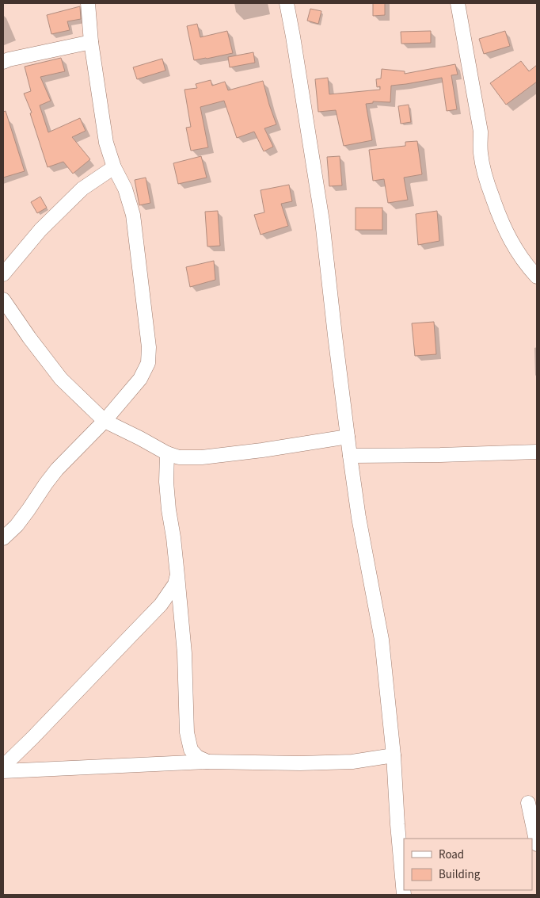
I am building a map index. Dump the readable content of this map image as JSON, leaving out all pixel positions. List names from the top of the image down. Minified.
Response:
{"legend":["Road","Building"]}
